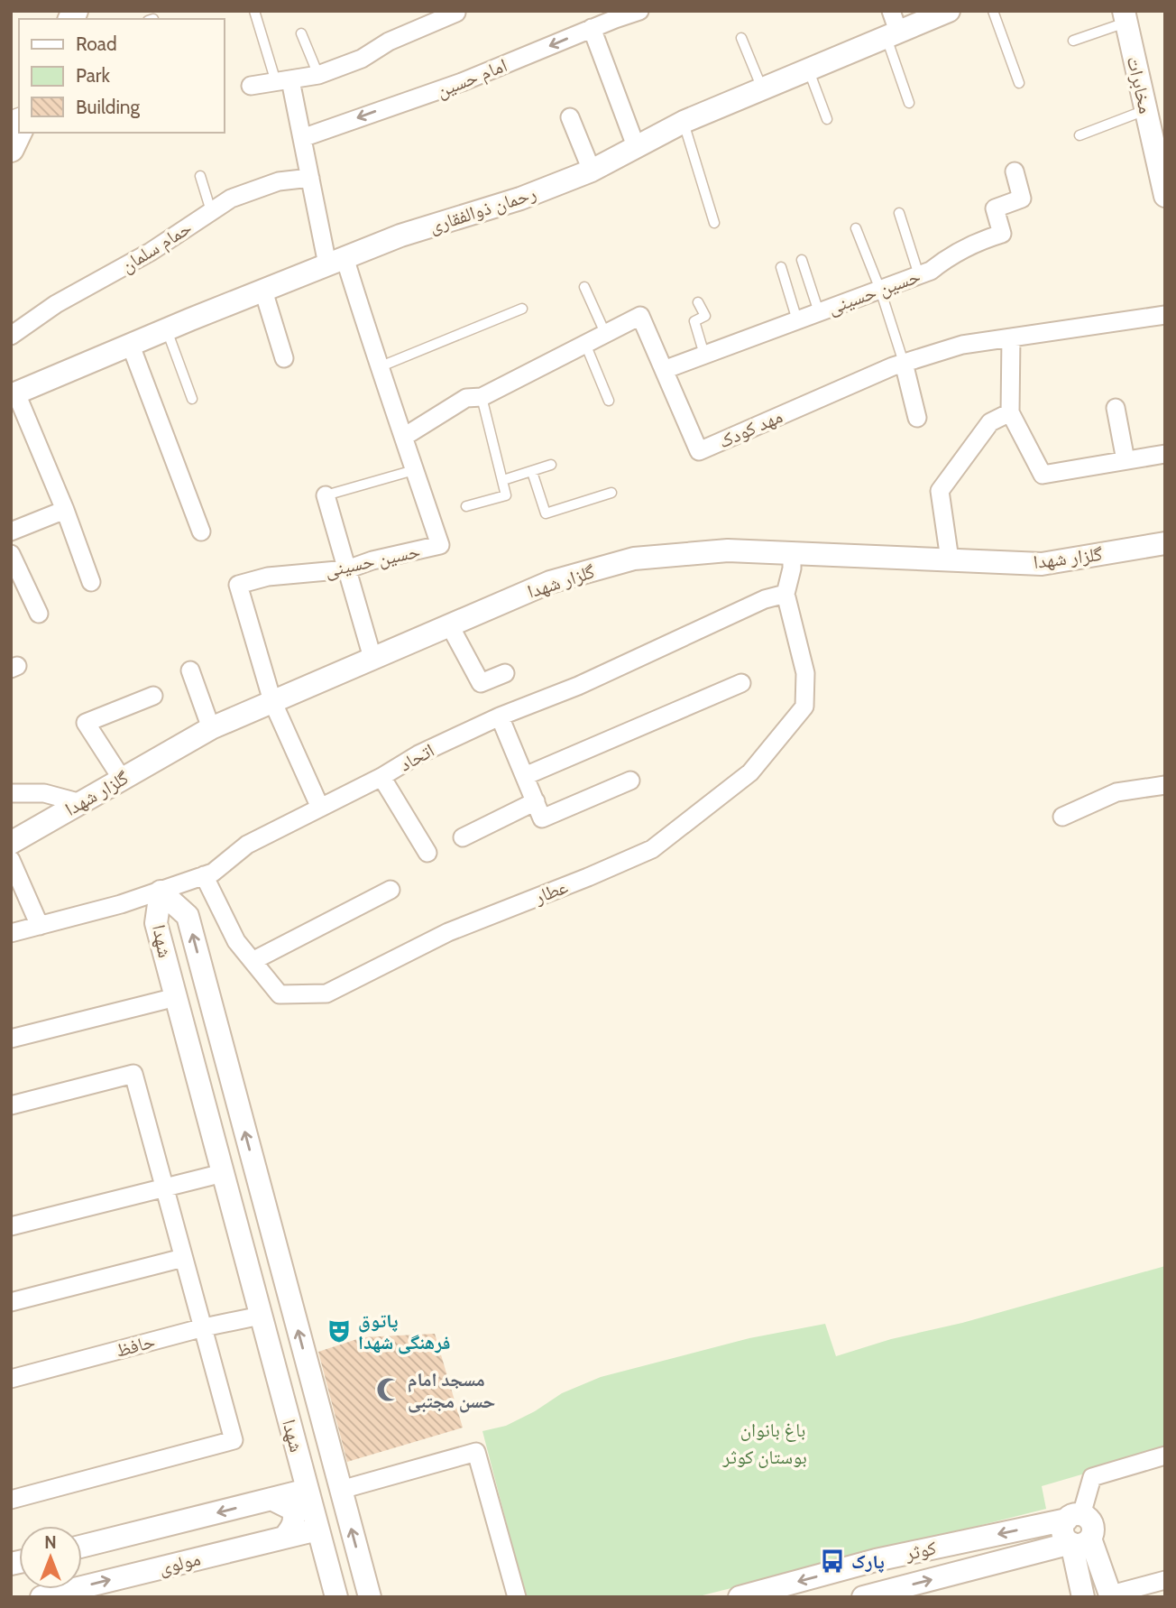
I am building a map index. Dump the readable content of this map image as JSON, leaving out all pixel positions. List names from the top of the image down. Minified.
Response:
{"streets":{"street":["امام حسین","مخابرات","رحمان ذوالفقاری","حمام سلمان","حسین حسینی","مهد کودک","گلزار شهدا","اتحاد","عطار","شهدا","حافظ","کوثر","مولوی"]},"crossings":[["امام حسین","حسین حسینی"],["رحمان ذوالفقاری","حسین حسینی"],["حمام سلمان","حسین حسینی"],["حسین حسینی","مهد کودک"],["حسین حسینی","گلزار شهدا"],["اتحاد","عطار"],["اتحاد","شهدا"],["شهدا","حافظ"],["شهدا","مولوی"]],"parks":["باغ بانوان","بوستان کوثر"],"places":{"theatre":["پاتوق فرهنگی شهدا"],"mosque":["مسجد امام حسن مجتبی"],"bus stop":["پارک"]},"legend":["Road","Park","Building"],"north":"top"}
